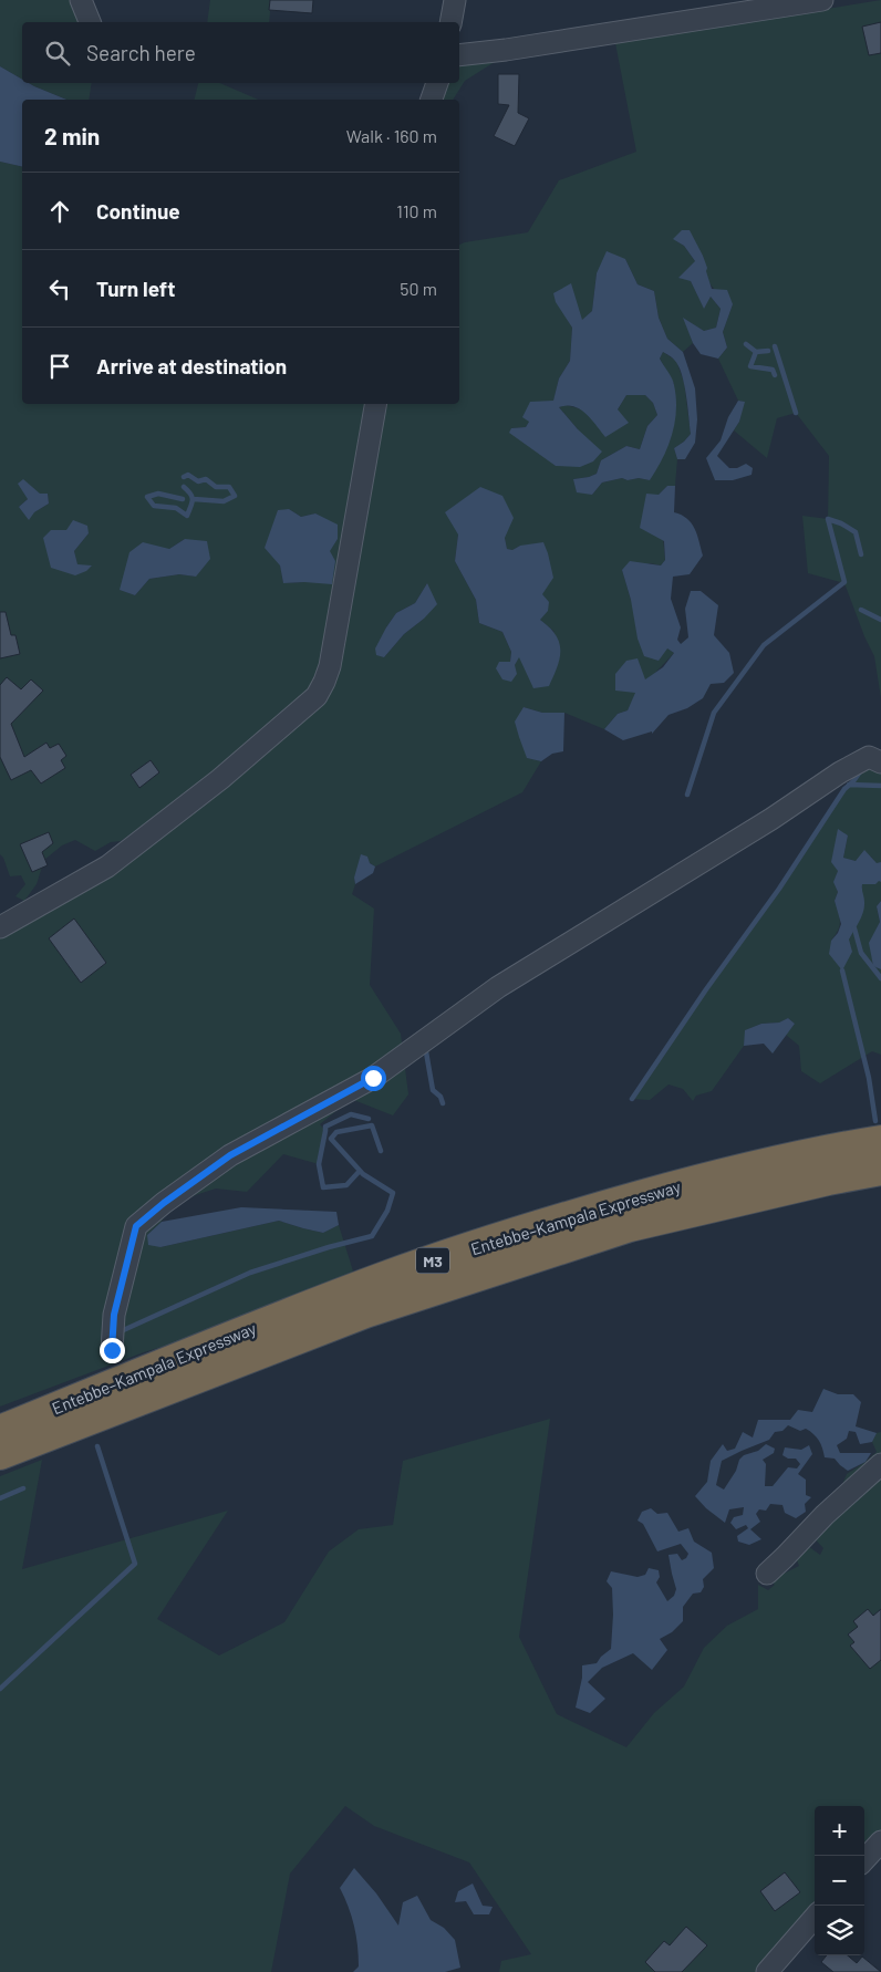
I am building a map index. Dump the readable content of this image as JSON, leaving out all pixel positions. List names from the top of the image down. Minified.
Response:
{"streets":{"highway":["Entebbe–Kampala Expressway","M3"]},"page":{"search":"Search here","heading":["2 min","Walk · 160 m"],"list":[["Continue","110 m"],["Turn left","50 m"],"Arrive at destination"],"map_buttons":["+","−"]}}
